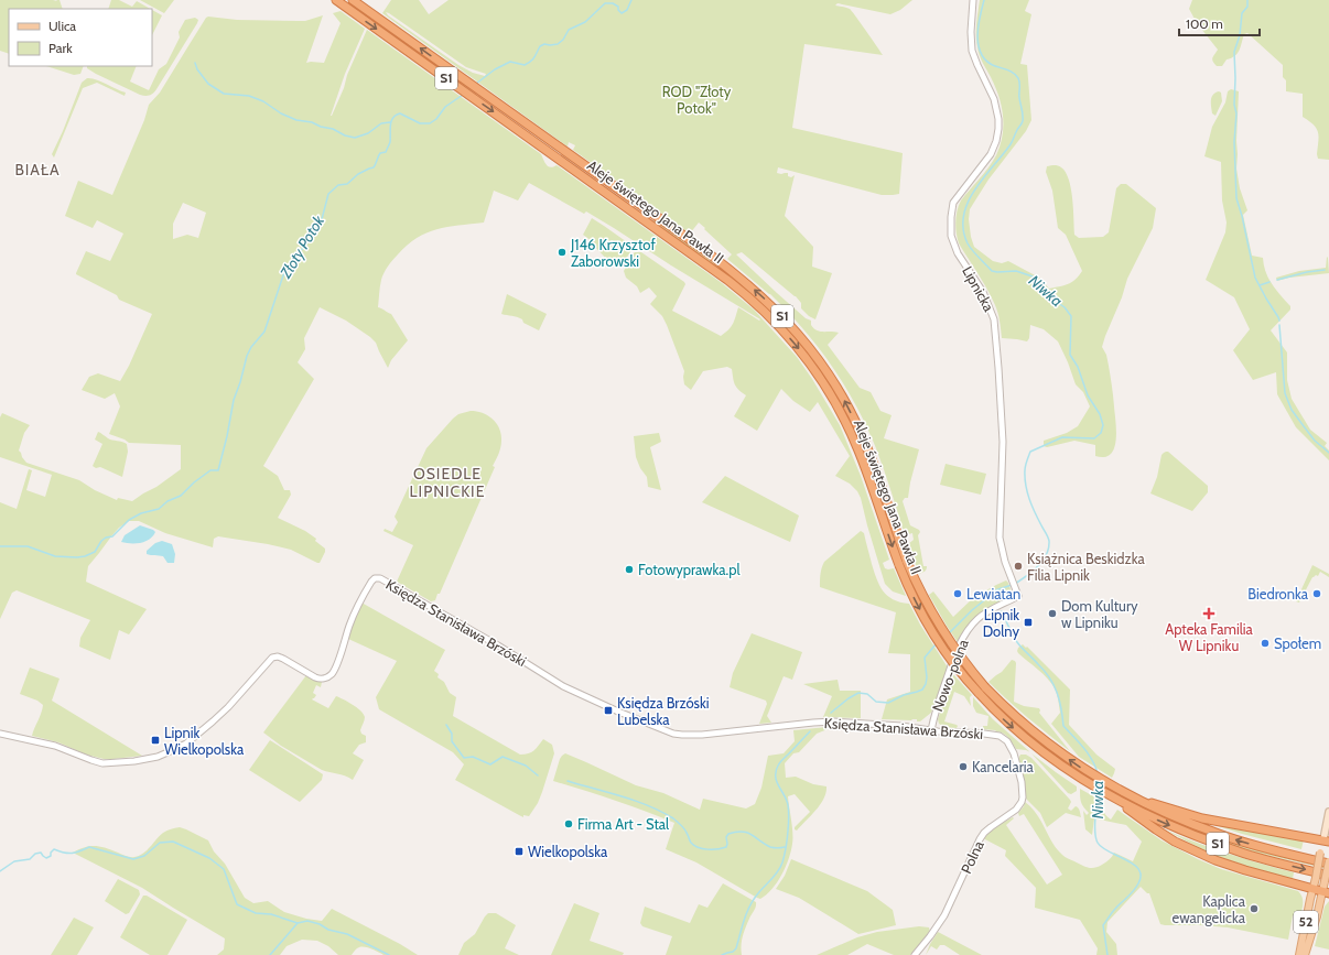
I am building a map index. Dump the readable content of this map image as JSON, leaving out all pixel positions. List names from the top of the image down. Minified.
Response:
{"streets":{"highway":["S1","Aleje świętego Jana Pawła II"],"main road":["52"],"street":["Lipnicka","Księdza Stanisława Brzóski","Nowo-polna","Polna"]},"crossings":[["Aleje świętego Jana Pawła II","52"],["Lipnicka","Nowo-polna"],["Księdza Stanisława Brzóski","Nowo-polna"],["Księdza Stanisława Brzóski","Polna"]],"districts":["BIAŁA","OSIEDLE LIPNICKIE"],"water":["Złoty Potok","Niwka"],"parks":["ROD \"Złoty Potok\""],"places":{"other":["J146 Krzysztof Zaborowski","Książnica Beskidzka Filia Lipnik","Fotowyprawka.pl","Lewiatan","Biedronka","Dom Kultury w Lipniku","Społem","Kancelaria","Firma Art - Stal","Kaplica ewangelicka"],"health":["Apteka Familia W Lipniku"],"transit":["Lipnik Dolny","Księdza Brzóski Lubelska","Lipnik Wielkopolska","Wielkopolska"]},"legend":["Ulica","Park"],"scale_bar":"100 m"}
